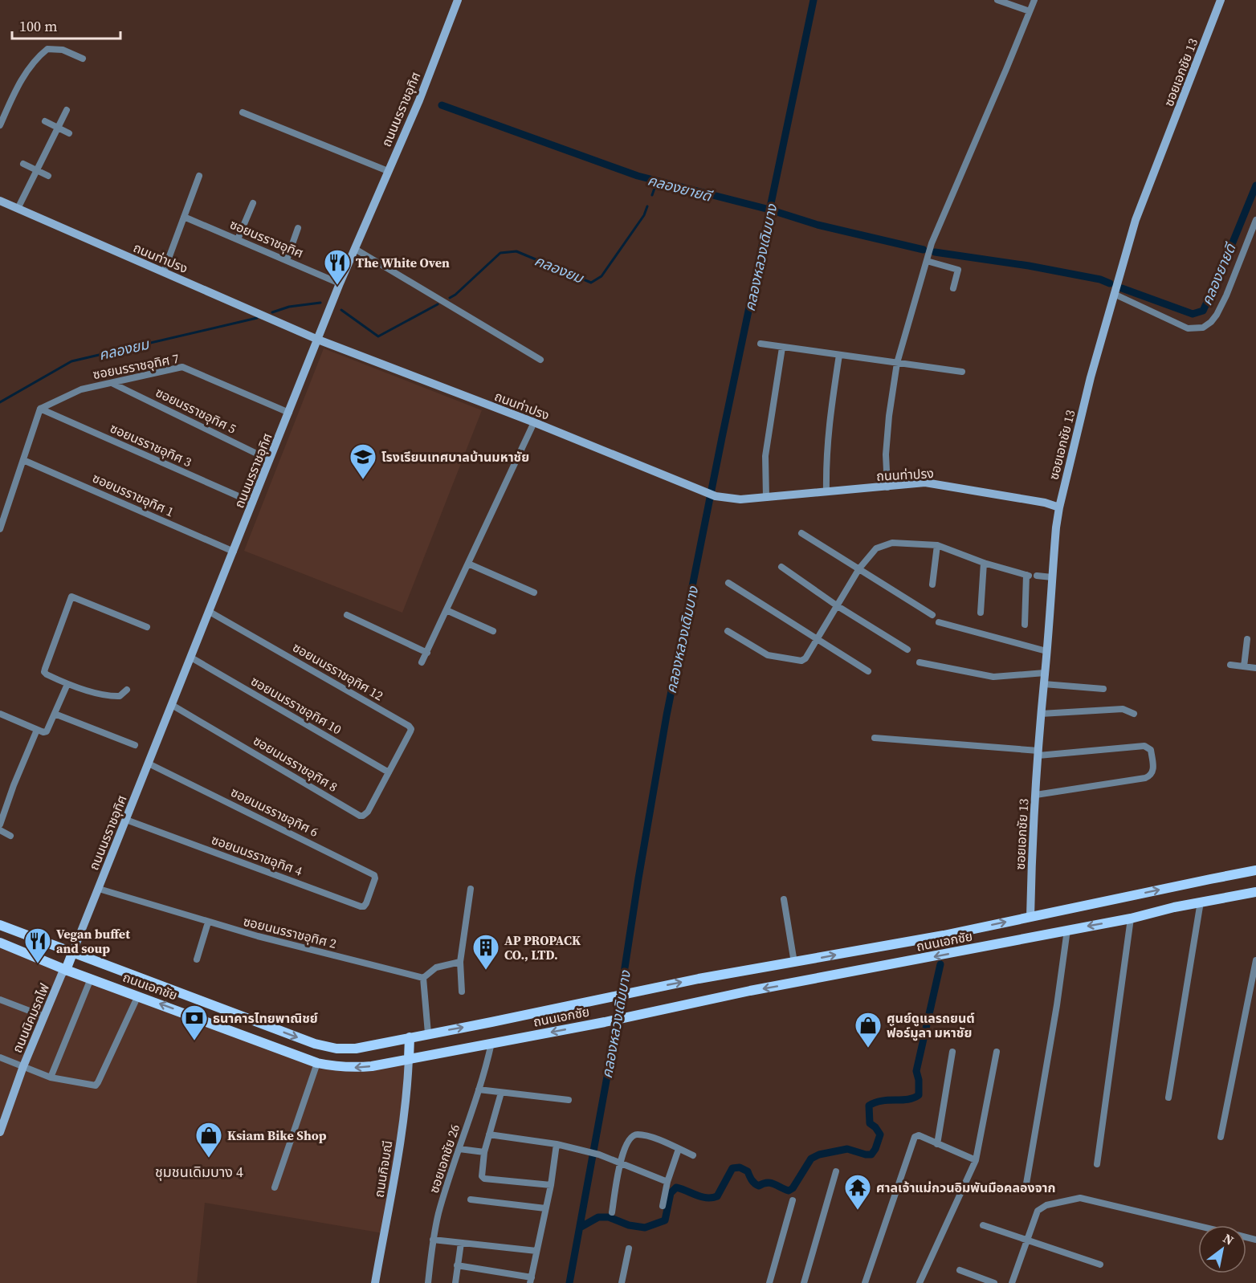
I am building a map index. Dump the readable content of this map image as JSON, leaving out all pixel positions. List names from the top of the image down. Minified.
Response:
{"streets":{"main road":["ถนนเอกชัย"],"street":["ซอยเอกชัย 13","ถนนนรราชอุทิศ","ซอยนรราชอุทิศ","ถนนท่าปรง","ซอยนรราชอุทิศ 7","ซอยนรราชอุทิศ 5","ซอยนรราชอุทิศ 3","ซอยนรราชอุทิศ 1","ซอยนนรราชอุทิศ 12","ซอยนนรราชอุทิศ 10","ซอยนนรราชอุทิศ 8","ซอยนนรราชอุทิศ 6","ซอยนนรราชอุทิศ 4","ซอยนนรราชอุทิศ 2","ถนนนิคมรถไฟ","ซอยเอกชัย 26","ถนนกิจมณี"]},"crossings":[["ซอยเอกชัย 13","ถนนท่าปรง"],["ซอยเอกชัย 13","ถนนเอกชัย"],["ถนนนรราชอุทิศ","ซอยนรราชอุทิศ"],["ถนนนรราชอุทิศ","ถนนท่าปรง"],["ถนนนรราชอุทิศ","ซอยนรราชอุทิศ 7"],["ถนนนรราชอุทิศ","ซอยนรราชอุทิศ 5"],["ถนนนรราชอุทิศ","ซอยนรราชอุทิศ 3"],["ถนนนรราชอุทิศ","ซอยนรราชอุทิศ 1"],["ถนนนรราชอุทิศ","ซอยนนรราชอุทิศ 12"],["ถนนนรราชอุทิศ","ซอยนนรราชอุทิศ 10"],["ถนนนรราชอุทิศ","ซอยนนรราชอุทิศ 8"],["ถนนนรราชอุทิศ","ซอยนนรราชอุทิศ 6"],["ถนนนรราชอุทิศ","ซอยนนรราชอุทิศ 4"],["ถนนนรราชอุทิศ","ซอยนนรราชอุทิศ 2"],["ถนนนรราชอุทิศ","ถนนเอกชัย"],["ซอยนรราชอุทิศ 7","ซอยนรราชอุทิศ 5"],["ซอยนรราชอุทิศ 7","ซอยนรราชอุทิศ 3"],["ซอยนนรราชอุทิศ 12","ซอยนนรราชอุทิศ 10"],["ซอยนนรราชอุทิศ 12","ซอยนนรราชอุทิศ 8"],["ซอยนนรราชอุทิศ 10","ซอยนนรราชอุทิศ 8"],["ซอยนนรราชอุทิศ 6","ซอยนนรราชอุทิศ 4"],["ถนนเอกชัย","ถนนนิคมรถไฟ"],["ถนนเอกชัย","ซอยเอกชัย 26"],["ถนนเอกชัย","ถนนกิจมณี"]],"districts":["ชุมชนเดิมบาง 4"],"water":["คลองยายดี","คลองหลวงเดิมบาง","คลองยม"],"places":{"restaurant":["The White Oven","Vegan buffet and soup"],"school or university":["โรงเรียนเทศบาลบ้านมหาชัย"],"building":["AP PROPACK CO., LTD."],"bank":["ธนาคารไทยพาณิชย์"],"shop":["ศูนย์ดูแลรถยนต์ ฟอร์มูลา มหาชัย","Ksiam Bike Shop"],"temple":["ศาลเจ้าแม่กวนอิมพันมือคลองจาก"]},"scale_bar":"100 m","north":"top right"}
